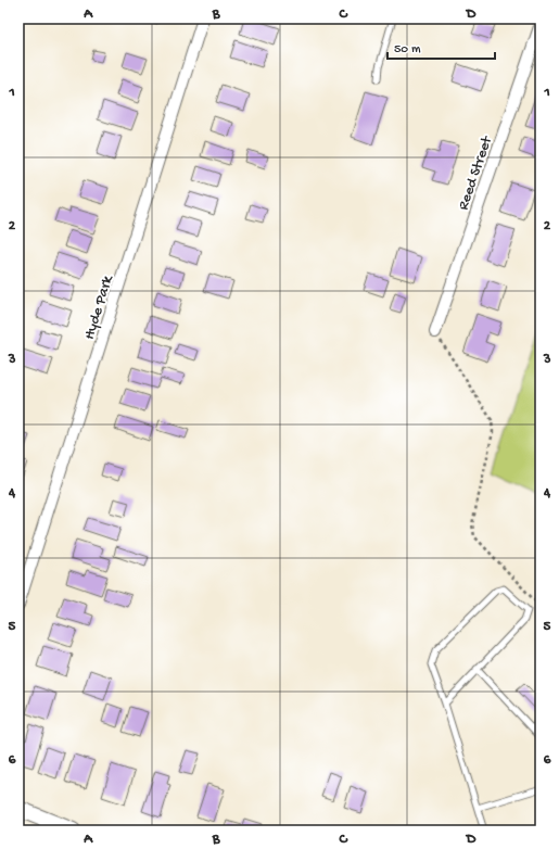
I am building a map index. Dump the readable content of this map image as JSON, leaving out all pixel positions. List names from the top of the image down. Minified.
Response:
{"streets":{"street":["Reed Street","Hyde Park"]},"scale_bar":"50 m","grid":{"columns":["A","B","C","D"],"rows":["1","2","3","4","5","6"]}}
